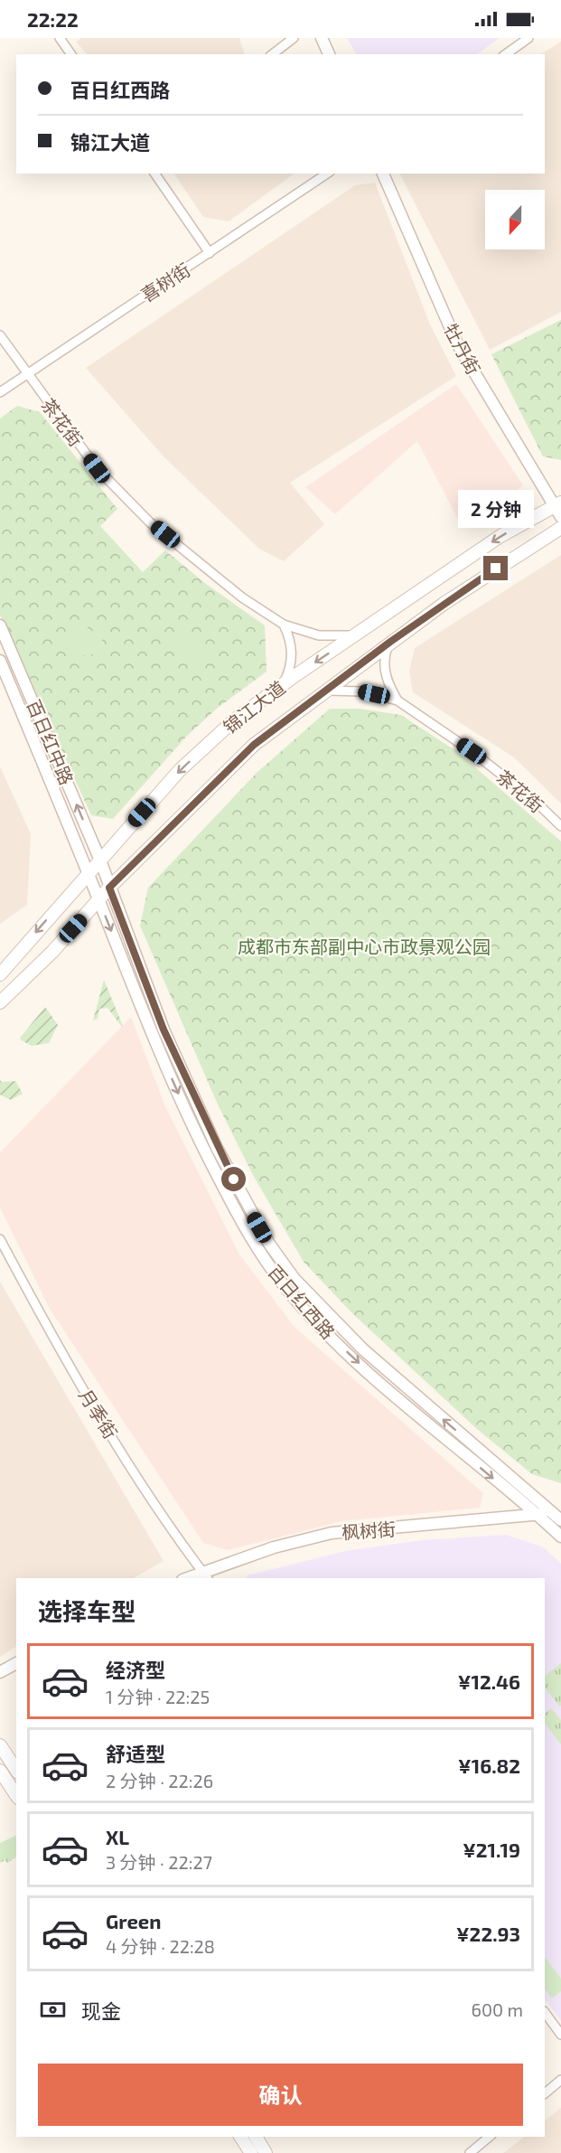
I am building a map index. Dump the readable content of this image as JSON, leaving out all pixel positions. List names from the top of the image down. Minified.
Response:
{"streets":{"main road":["锦江大道"],"street":["喜树街","牡丹街","茶花街","百日红中路","百日红西路","月季街","枫树街"]},"crossings":[["喜树街","茶花街"],["牡丹街","锦江大道"],["茶花街","锦江大道"],["锦江大道","百日红中路"],["锦江大道","百日红西路"],["百日红中路","百日红西路"],["百日红西路","枫树街"],["月季街","枫树街"]],"parks":["成都市东部副中心市政景观公园"],"north":"bottom","page":{"status":"22:22","banner":["百日红西路","锦江大道"],"bubble":"2 分钟","heading":"选择车型","list":[{"name":"经济型","note":"1 分钟 · 22:25","value":"¥12.46"},{"name":"舒适型","note":"2 分钟 · 22:26","value":"¥16.82"},{"name":"XL","note":"3 分钟 · 22:27","value":"¥21.19"},{"name":"Green","note":"4 分钟 · 22:28","value":"¥22.93"}],"pay":["现金","600 m"],"buttons":"确认"}}
